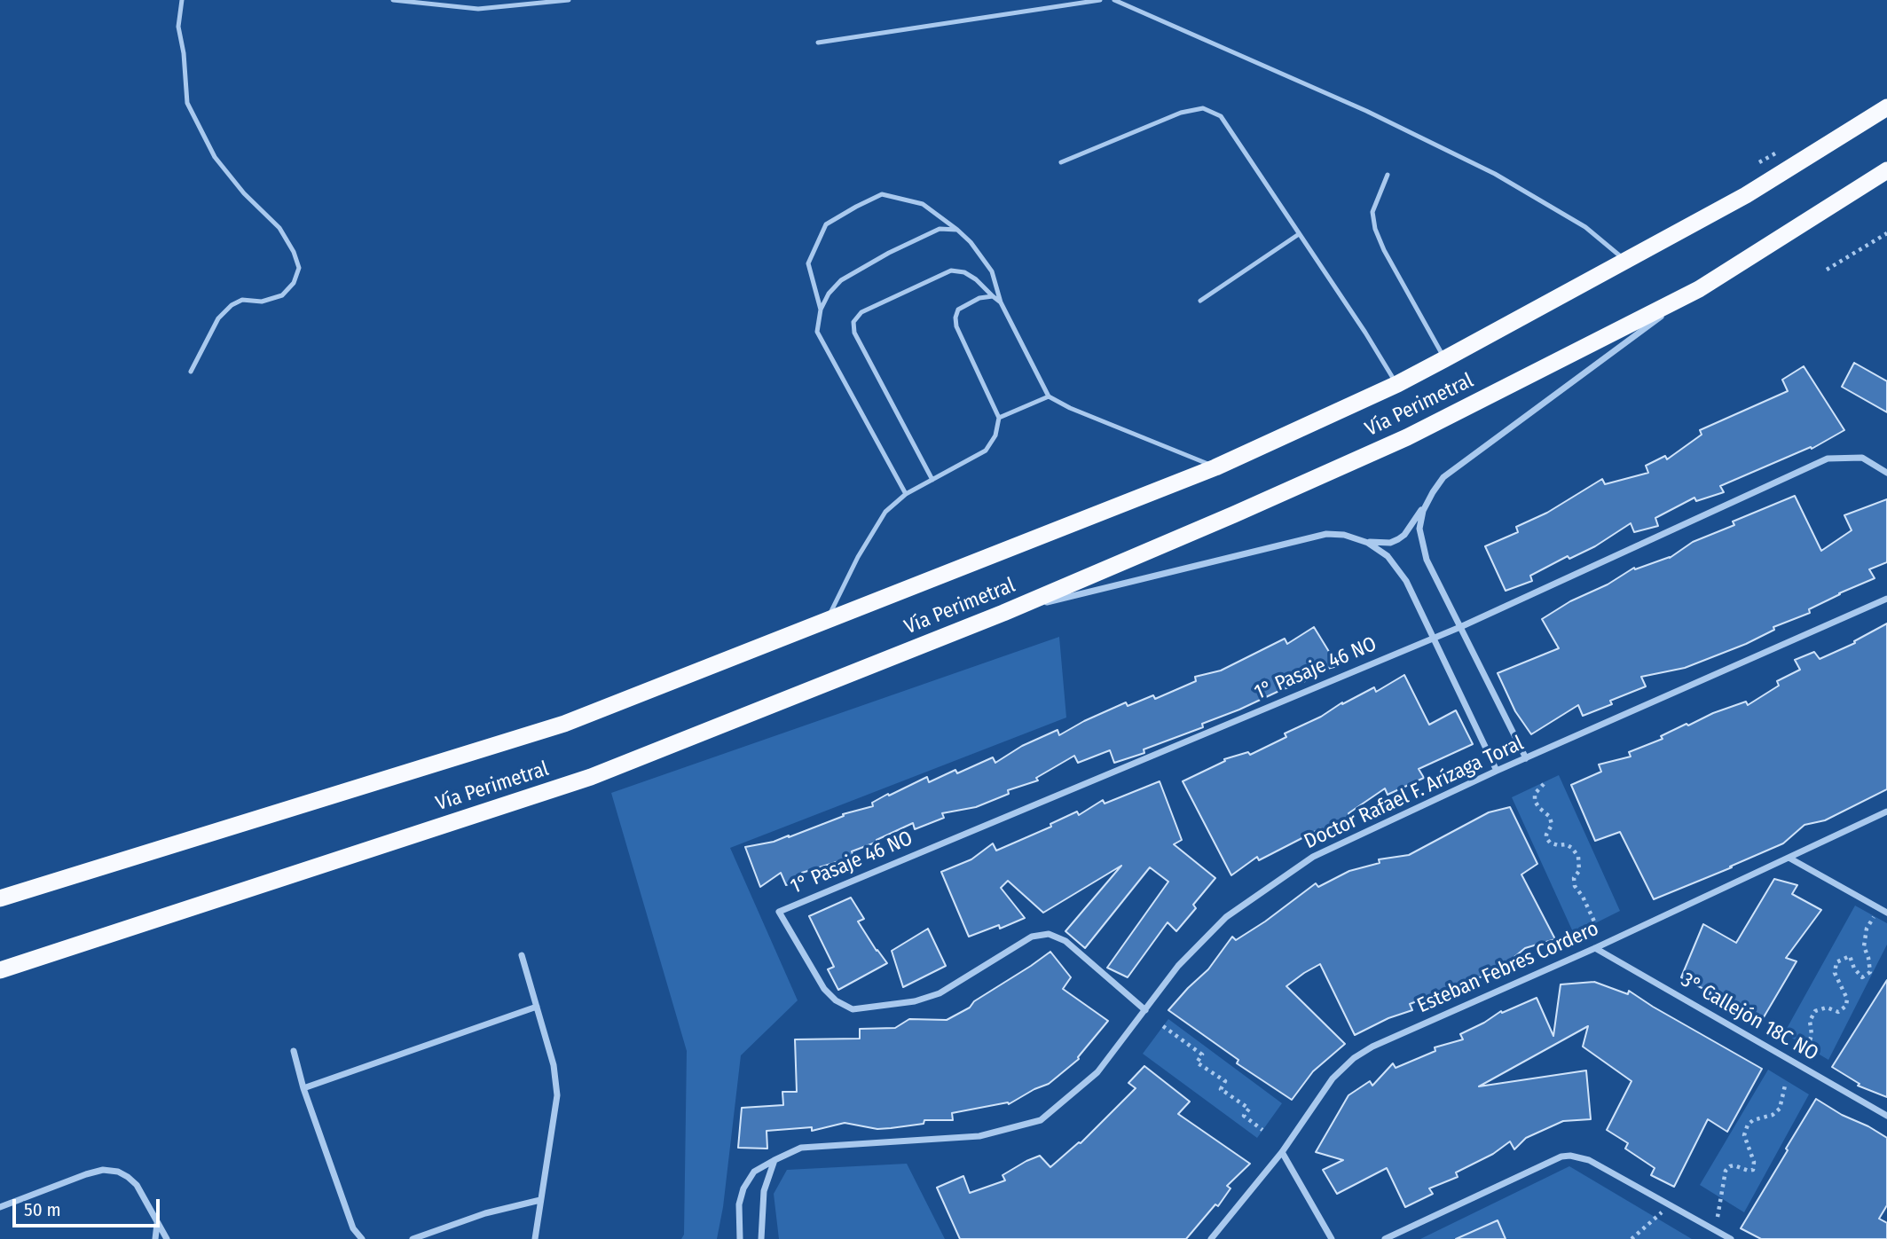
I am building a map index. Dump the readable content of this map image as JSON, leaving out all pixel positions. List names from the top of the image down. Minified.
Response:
{"streets":{"highway":["Vía Perimetral"],"street":["1° Pasaje 46 NO","Doctor Rafael F. Arízaga Toral","Esteban Febres Cordero","3° Callejón 18C NO"]},"crossings":[["1° Pasaje 46 NO","Doctor Rafael F. Arízaga Toral"],["Esteban Febres Cordero","3° Callejón 18C NO"]],"scale_bar":"50 m"}
